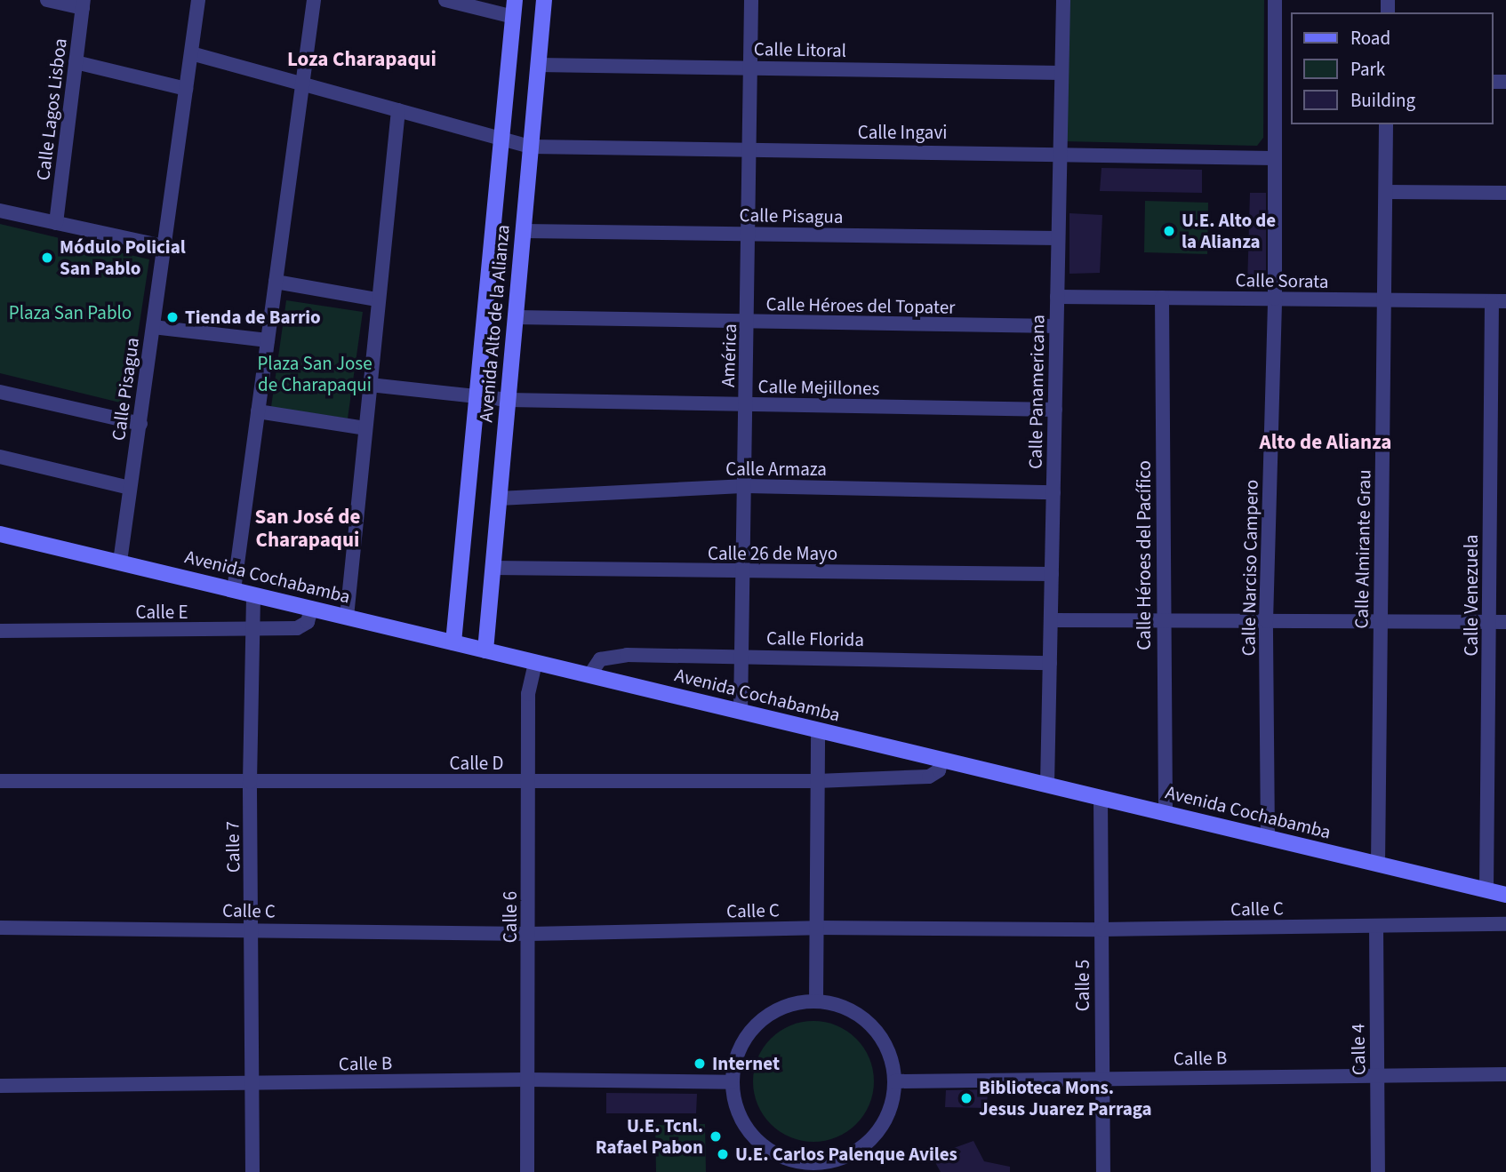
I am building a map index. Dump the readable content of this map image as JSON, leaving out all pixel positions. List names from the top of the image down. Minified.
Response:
{"streets":{"street":["Calle Litoral","Calle Lagos Lisboa","Calle Ingavi","Calle Pisagua","Calle Sorata","Calle Héroes del Topater","Avenida Alto de la Alianza","América","Calle Mejillones","Calle Panamericana","Calle Armaza","Calle Almirante Grau","Calle 26 de Mayo","Calle Héroes del Pacífico","Calle Narciso Campero","Avenida Cochabamba","Calle Venezuela","Calle E","Calle Florida","Calle D","Calle 7","Calle C","Calle 6","Calle 5","Calle 4","Calle B"]},"crossings":[["Calle Litoral","Avenida Alto de la Alianza"],["Calle Litoral","América"],["Calle Litoral","Calle Panamericana"],["Calle Ingavi","Calle Pisagua"],["Calle Ingavi","Avenida Alto de la Alianza"],["Calle Ingavi","América"],["Calle Ingavi","Calle Panamericana"],["Calle Ingavi","Calle Narciso Campero"],["Calle Pisagua","Avenida Alto de la Alianza"],["Calle Pisagua","América"],["Calle Pisagua","Calle Panamericana"],["Calle Pisagua","Avenida Cochabamba"],["Calle Sorata","Calle Panamericana"],["Calle Sorata","Calle Almirante Grau"],["Calle Sorata","Calle Héroes del Pacífico"],["Calle Sorata","Calle Narciso Campero"],["Calle Sorata","Calle Venezuela"],["Calle Héroes del Topater","Avenida Alto de la Alianza"],["Calle Héroes del Topater","América"],["Calle Héroes del Topater","Calle Panamericana"],["Avenida Alto de la Alianza","Calle Mejillones"],["Avenida Alto de la Alianza","Calle Armaza"],["Avenida Alto de la Alianza","Calle 26 de Mayo"],["Avenida Alto de la Alianza","Avenida Cochabamba"],["América","Calle Mejillones"],["América","Calle Armaza"],["América","Calle 26 de Mayo"],["América","Avenida Cochabamba"],["América","Calle Florida"],["Calle Mejillones","Calle Panamericana"],["Calle Panamericana","Calle Armaza"],["Calle Panamericana","Calle 26 de Mayo"],["Calle Panamericana","Avenida Cochabamba"],["Calle Panamericana","Calle Florida"],["Calle Almirante Grau","Avenida Cochabamba"],["Calle Héroes del Pacífico","Avenida Cochabamba"],["Calle Narciso Campero","Avenida Cochabamba"],["Avenida Cochabamba","Calle Venezuela"],["Avenida Cochabamba","Calle E"],["Avenida Cochabamba","Calle Florida"],["Avenida Cochabamba","Calle D"],["Avenida Cochabamba","Calle 7"],["Avenida Cochabamba","Calle 6"],["Avenida Cochabamba","Calle 5"],["Calle E","Calle 7"],["Calle D","Calle 7"],["Calle D","Calle 6"],["Calle 7","Calle C"],["Calle 7","Calle B"],["Calle C","Calle 6"],["Calle C","Calle 5"],["Calle C","Calle 4"],["Calle 6","Calle B"],["Calle 5","Calle B"],["Calle 4","Calle B"]],"districts":["Loza Charapaqui","Alto de Alianza","San José de Charapaqui"],"parks":["Plaza San Pablo","Plaza San Jose de Charapaqui"],"places":["U.E. Alto de la Alianza","Módulo Policial San Pablo","Tienda de Barrio","Internet","Biblioteca Mons. Jesus Juarez Parraga","U.E. Tcnl. Rafael Pabon","U.E. Carlos Palenque Aviles"],"legend":["Road","Park","Building"]}
